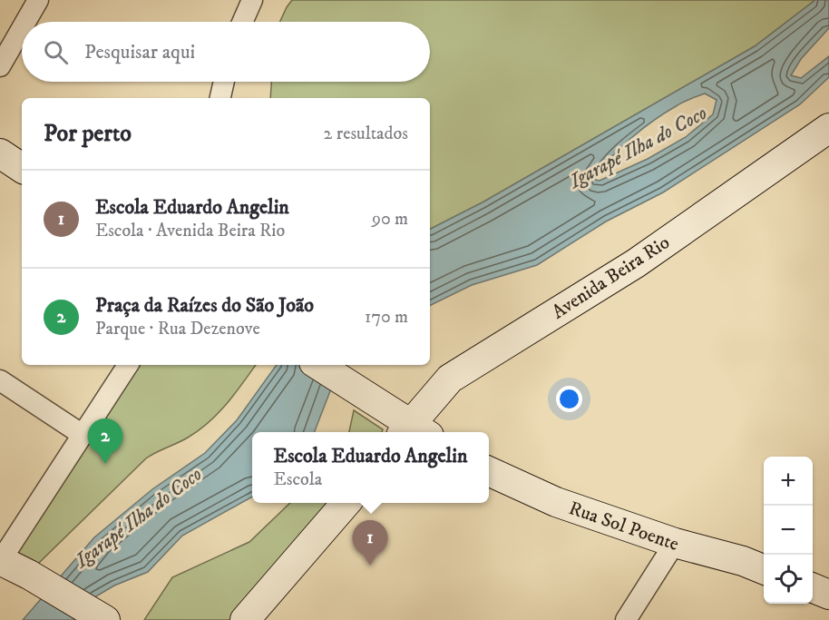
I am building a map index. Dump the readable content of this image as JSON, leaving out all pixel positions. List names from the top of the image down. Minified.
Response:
{"streets":{"street":["Avenida Beira Rio","Rua Sol Poente"]},"water":["Igarapé Ilha do Coco"],"page":{"search":"Pesquisar aqui","heading":["Por perto","2 resultados"],"list":[{"mark":"1","name":"Escola Eduardo Angelin","note":"Escola · Avenida Beira Rio","value":"90 m"},{"mark":"2","name":"Praça da Raízes do São João","note":"Parque · Rua Dezenove","value":"170 m"}],"pins":["2","1"],"popup":["Escola Eduardo Angelin","Escola"],"map_buttons":["+","−"]}}
